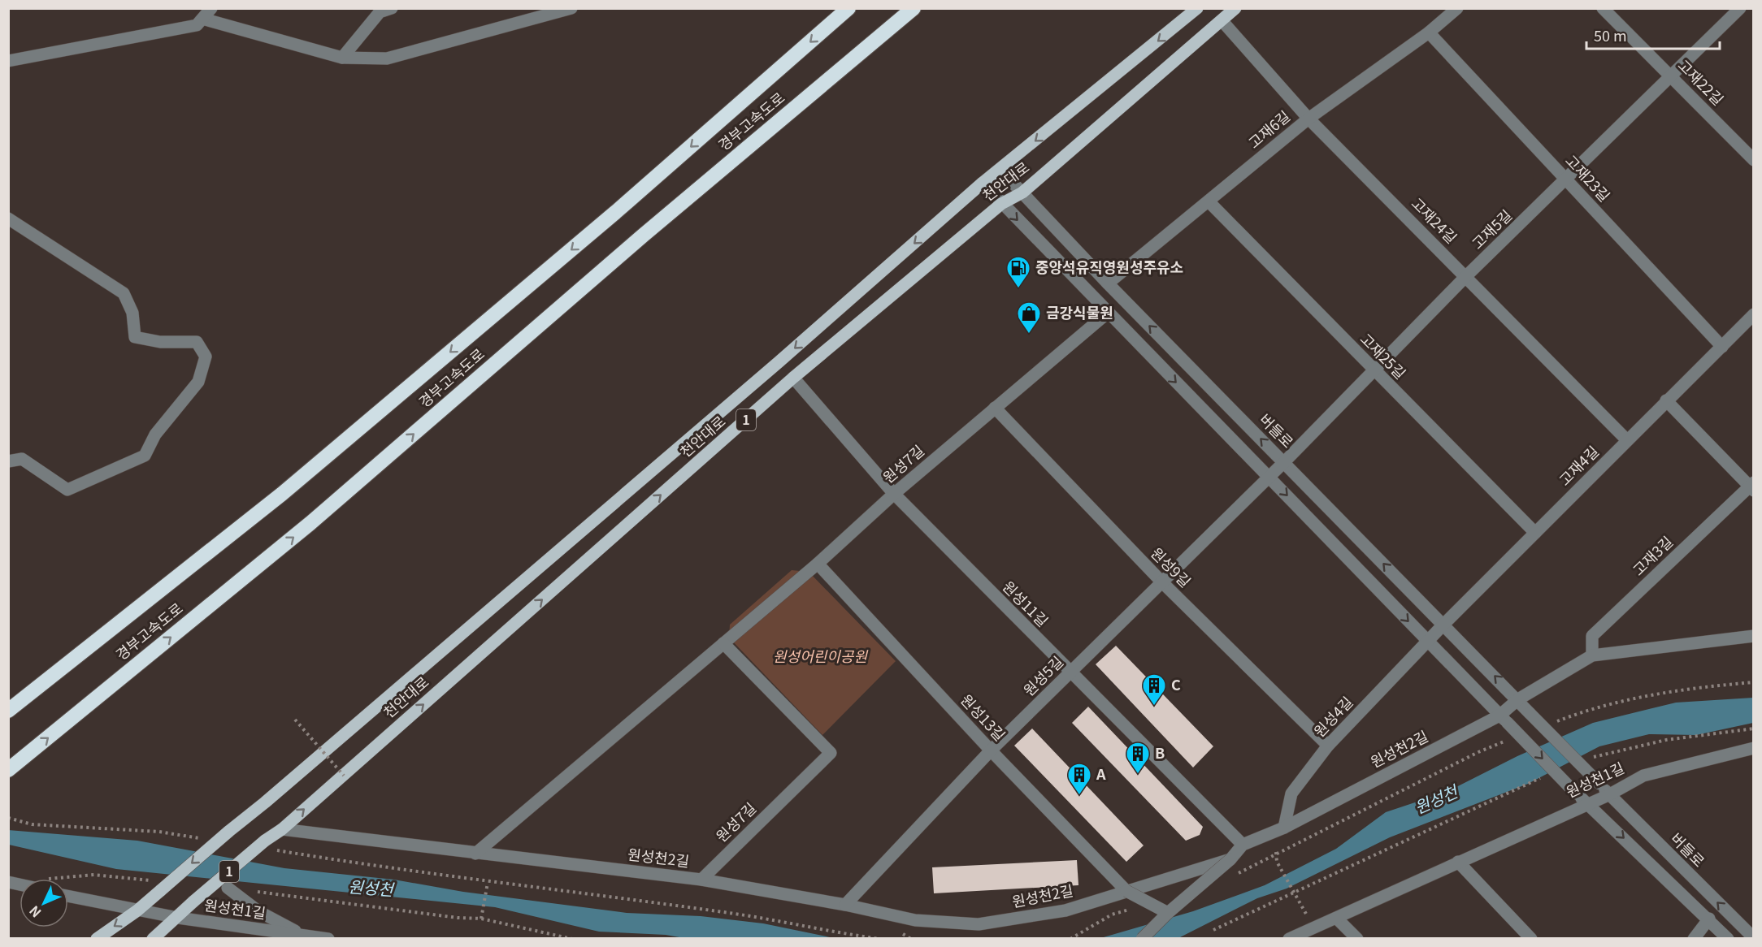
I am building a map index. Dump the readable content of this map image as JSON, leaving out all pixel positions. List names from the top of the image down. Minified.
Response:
{"streets":{"highway":["경부고속도로"],"main road":["천안대로","1"],"street":["고재22길","고재6길","고재23길","고재24길","고재5길","고재25길","버들로","원성7길","고재4길","고재3길","원성9길","원성11길","원성5길","원성4길","원성13길","원성천2길","원성천1길"]},"crossings":[["고재22길","고재5길"],["고재6길","고재23길"],["고재6길","고재24길"],["고재6길","고재25길"],["고재6길","버들로"],["고재23길","고재5길"],["고재23길","고재4길"],["천안대로","고재24길"],["천안대로","1"],["천안대로","버들로"],["천안대로","원성11길"],["천안대로","원성천2길"],["천안대로","원성천1길"],["고재24길","고재5길"],["고재24길","고재4길"],["고재5길","고재25길"],["고재5길","버들로"],["고재5길","원성5길"],["고재25길","고재4길"],["1","원성천1길"],["버들로","고재4길"],["버들로","원성천2길"],["버들로","원성천1길"],["원성7길","원성9길"],["원성7길","원성11길"],["원성7길","원성13길"],["원성7길","원성천2길"],["고재4길","고재3길"],["고재4길","원성4길"],["고재3길","원성천2길"],["원성9길","원성5길"],["원성9길","원성4길"],["원성11길","원성5길"],["원성11길","원성천2길"],["원성5길","원성13길"],["원성5길","원성천2길"],["원성4길","원성천2길"],["원성13길","원성천2길"]],"water":["원성천"],"parks":["원성어린이공원"],"places":{"fuel station":["중앙석유직영원성주유소"],"shop":["금강식물원"],"building":["C","B","A"]},"scale_bar":"50 m","north":"bottom left"}
